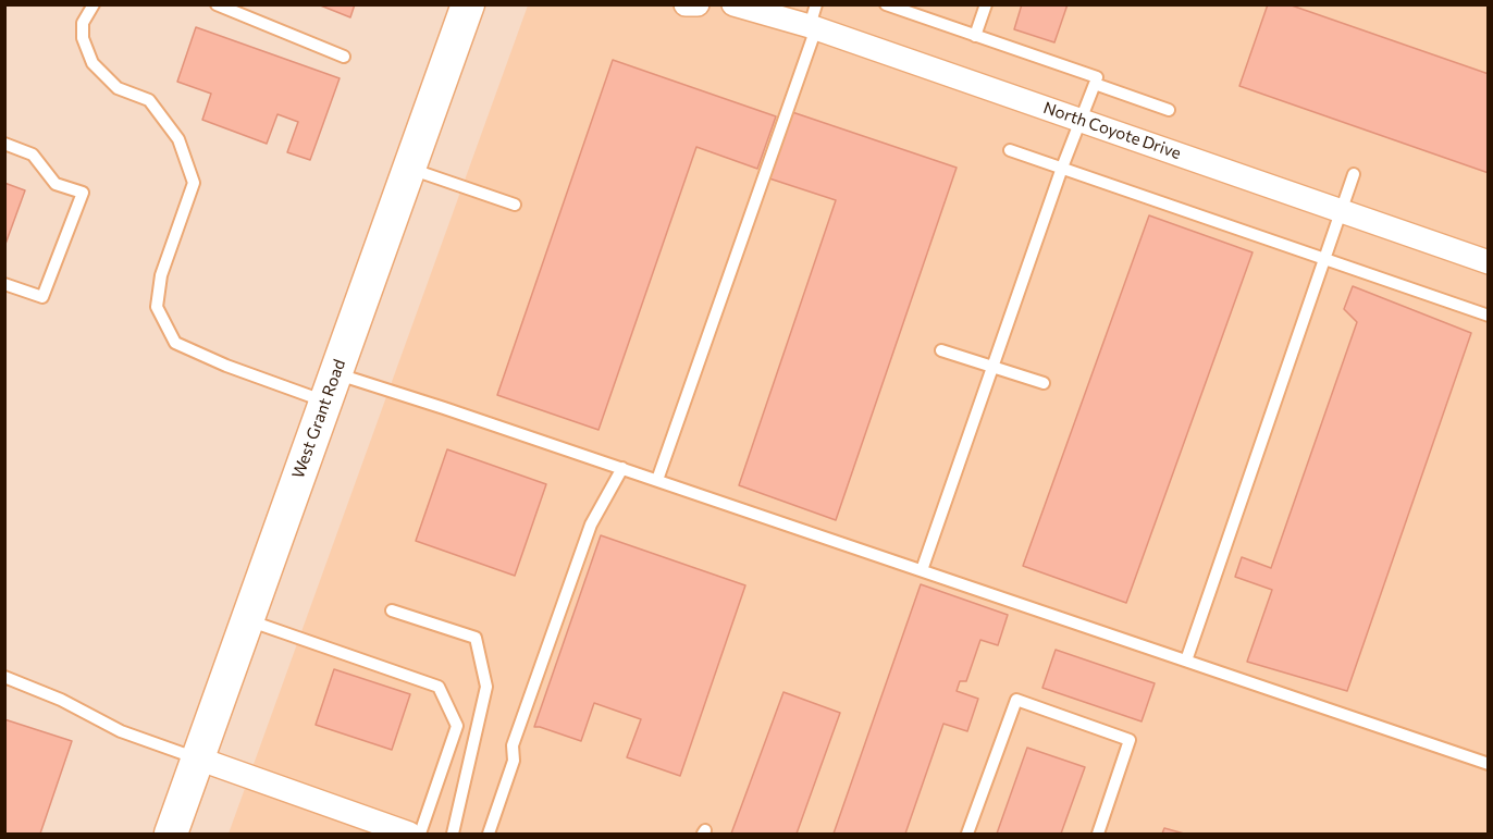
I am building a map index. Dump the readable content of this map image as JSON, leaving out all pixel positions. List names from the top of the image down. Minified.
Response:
{"streets":{"main road":["West Grant Road"],"street":["North Coyote Drive"]}}
